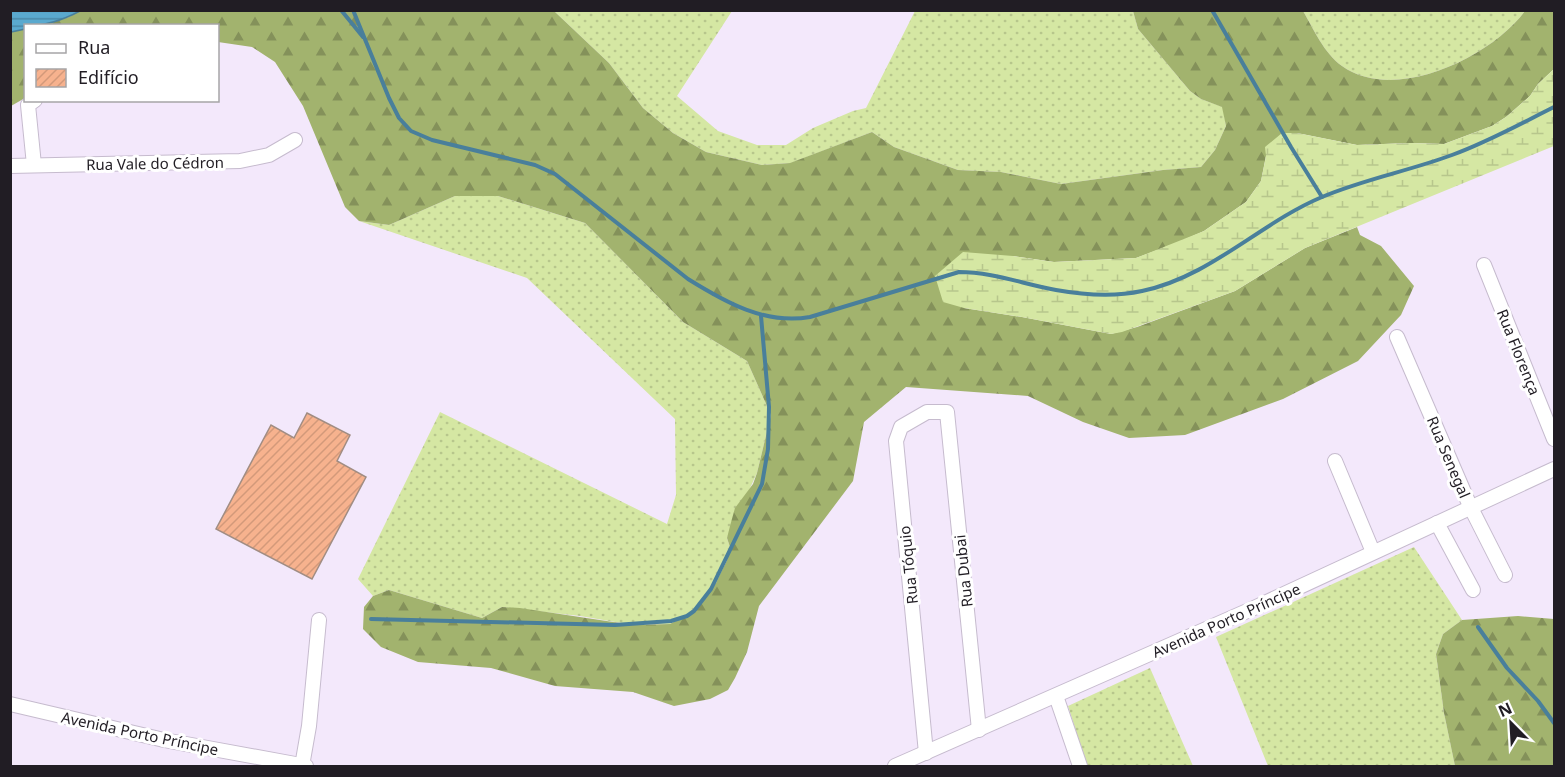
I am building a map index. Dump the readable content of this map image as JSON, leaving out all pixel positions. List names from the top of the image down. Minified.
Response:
{"streets":{"street":["Rua Vale do Cédron","Rua Florença","Rua Senegal","Rua Tóquio","Rua Dubai","Avenida Porto Príncipe"]},"crossings":[["Rua Senegal","Avenida Porto Príncipe"],["Rua Tóquio","Rua Dubai"],["Rua Tóquio","Avenida Porto Príncipe"],["Rua Dubai","Avenida Porto Príncipe"]],"legend":["Rua","Edifício"],"north":"top left"}
